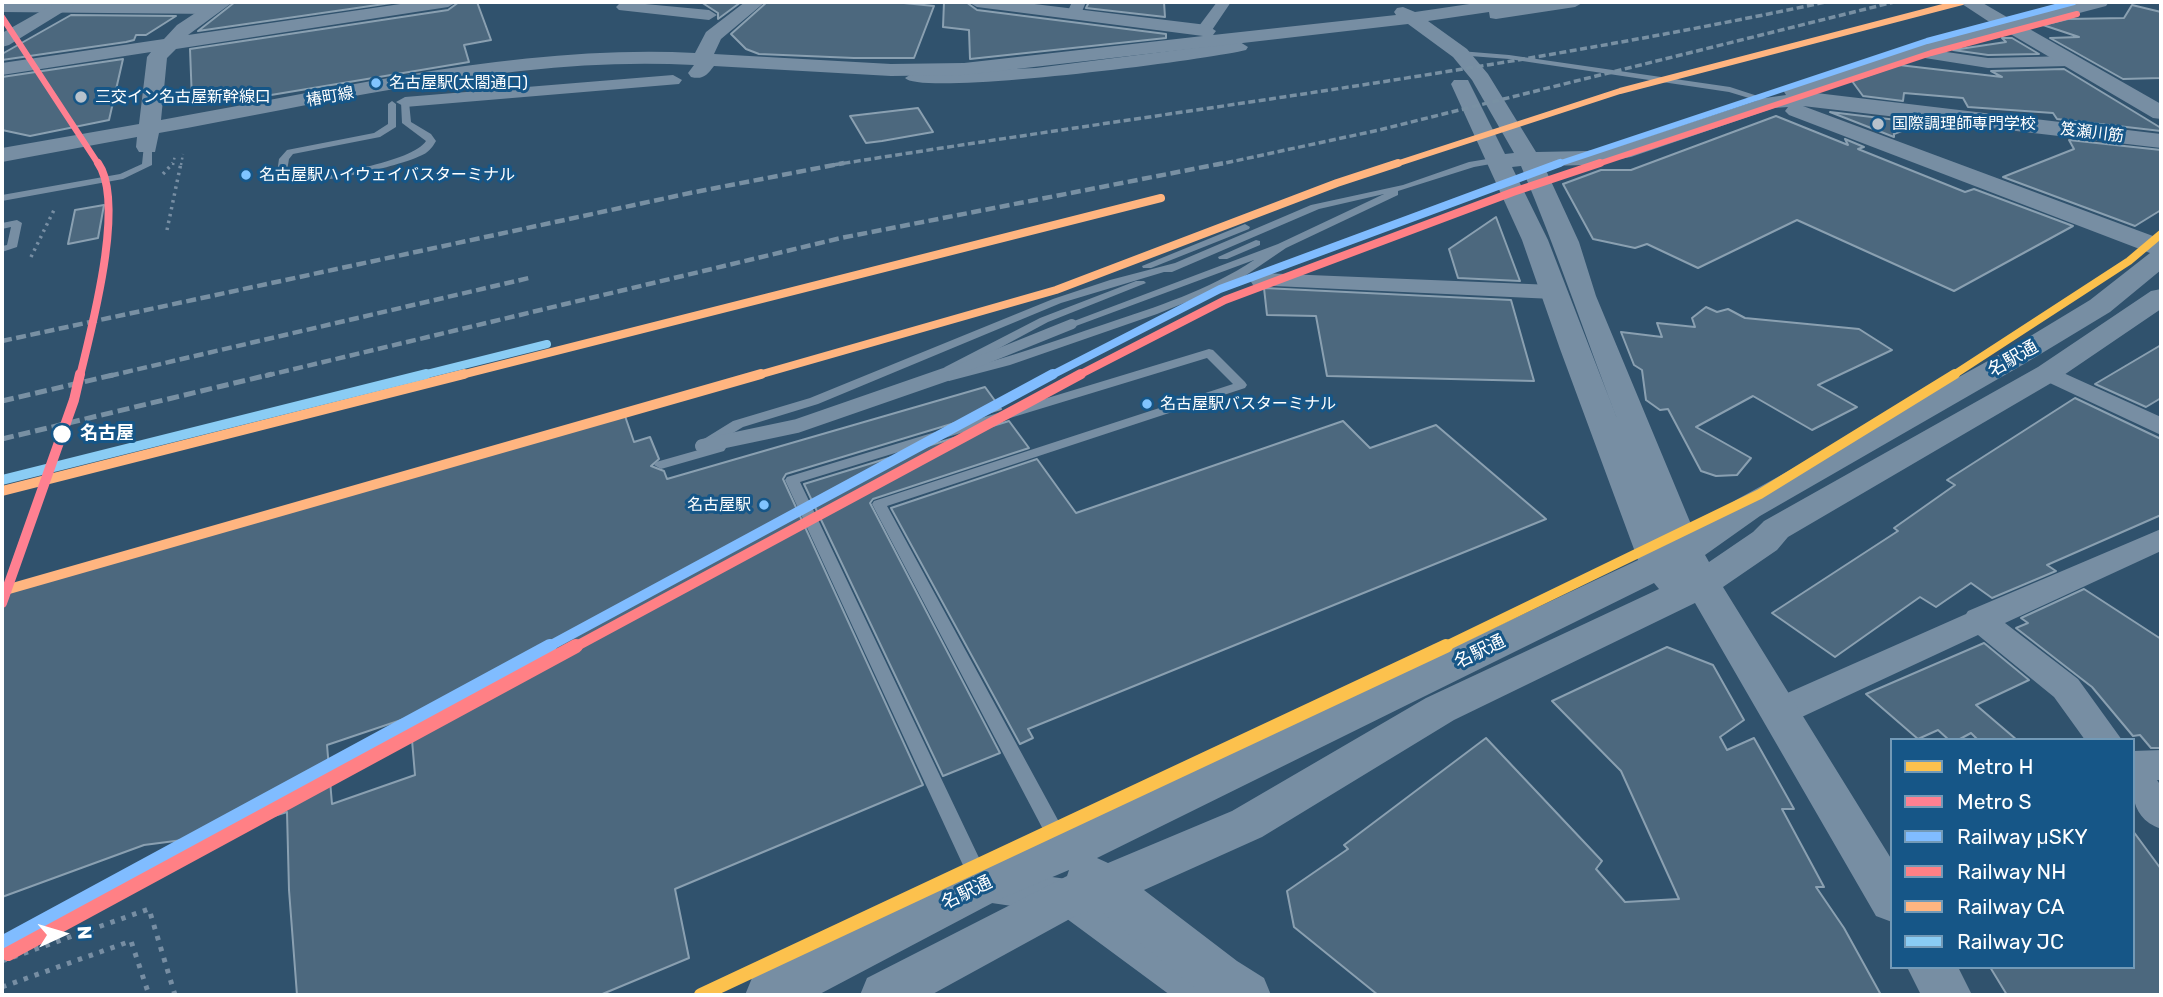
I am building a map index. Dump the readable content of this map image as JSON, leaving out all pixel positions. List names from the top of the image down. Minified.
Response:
{"streets":{"street":["椿町線","笈瀬川筋","名駅通"]},"places":["名古屋駅(太閤通口)","三交イン名古屋新幹線口","国際調理師専門学校","名古屋駅ハイウェイバスターミナル","名古屋駅バスターミナル","名古屋","名古屋駅"],"lines":["rail line μSKY","rail line CA","rail line NH","metro line S","metro line H","rail line JC"],"legend":["Metro H","Metro S","Railway μSKY","Railway NH","Railway CA","Railway JC"],"north":"right"}
